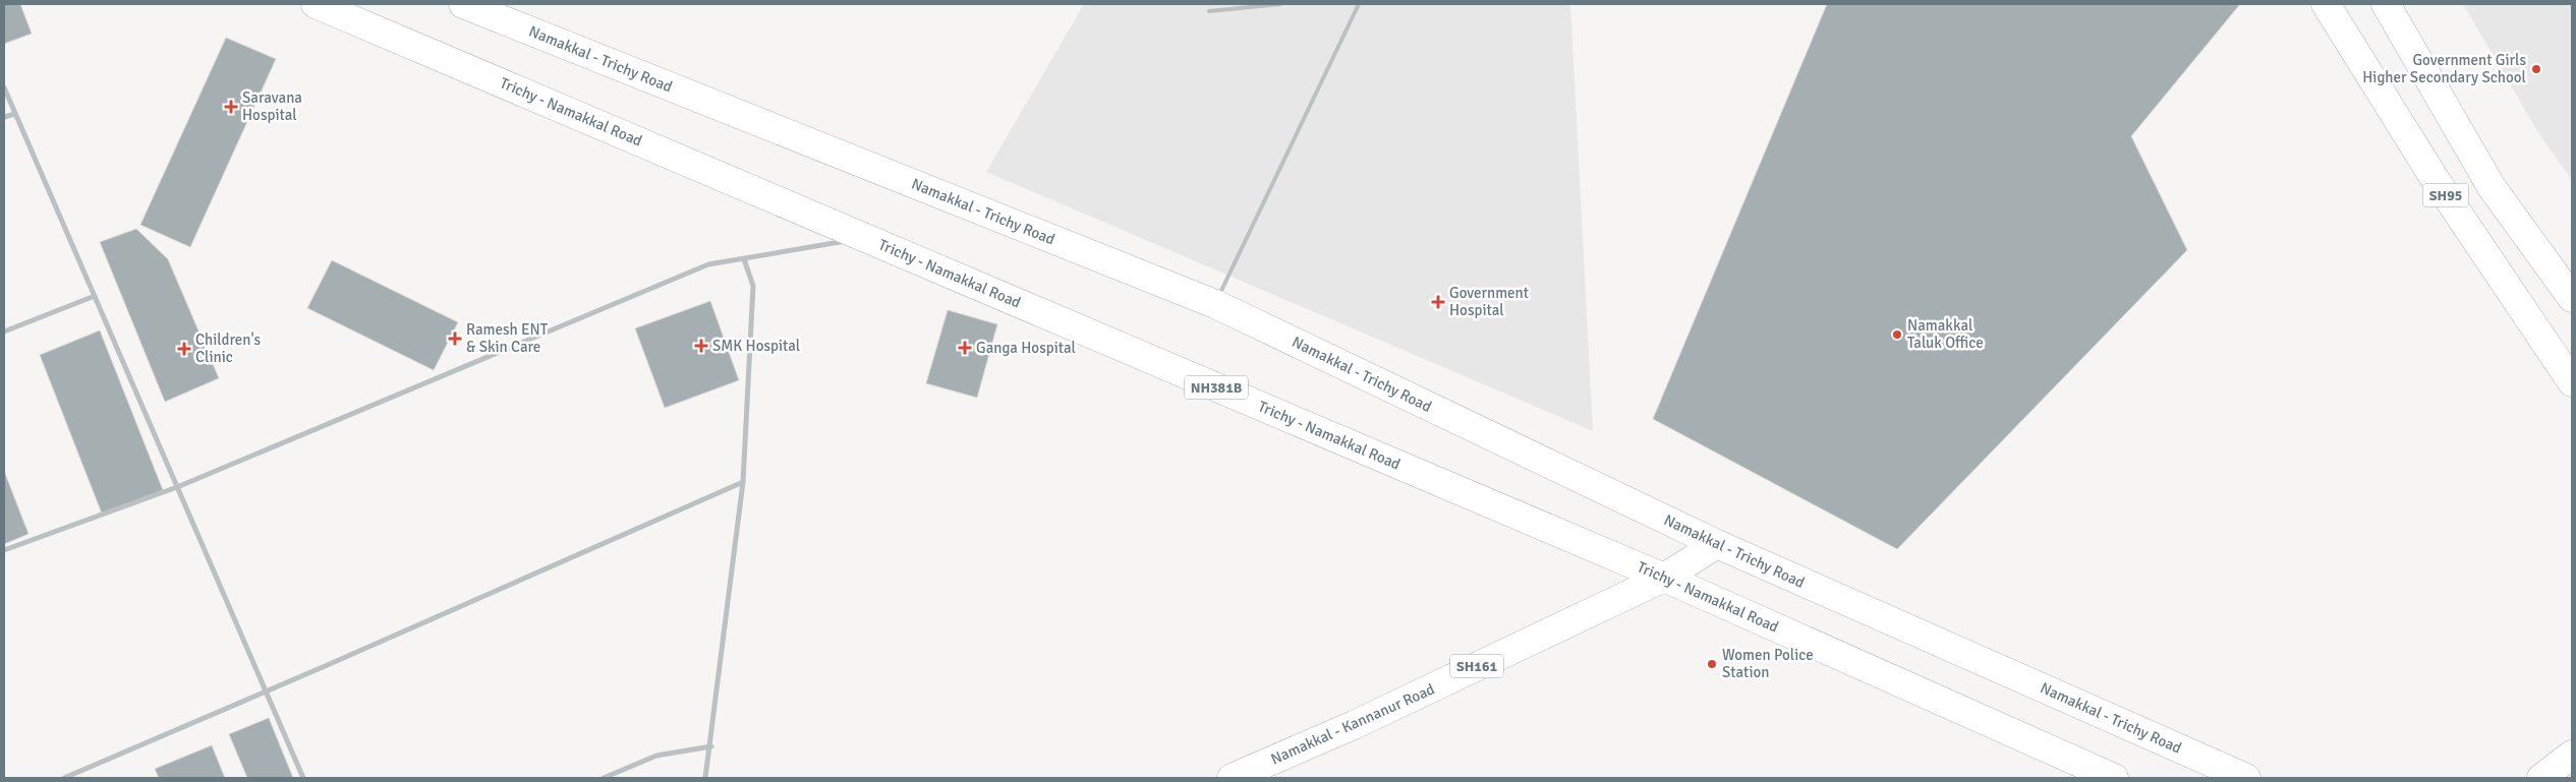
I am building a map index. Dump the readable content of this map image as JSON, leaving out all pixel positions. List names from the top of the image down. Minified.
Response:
{"streets":{"main road":["Namakkal - Trichy Road","Trichy - Namakkal Road","SH95","NH381B","SH161","Namakkal - Kannanur Road"]},"crossings":[["Namakkal - Trichy Road","Namakkal - Kannanur Road"],["Trichy - Namakkal Road","Namakkal - Kannanur Road"]],"places":{"other":["Government Girls Higher Secondary School","Namakkal Taluk Office","Women Police Station"],"health":["Saravana Hospital","Government Hospital","Ramesh ENT & Skin Care","SMK Hospital","Ganga Hospital","Children's Clinic"]}}
